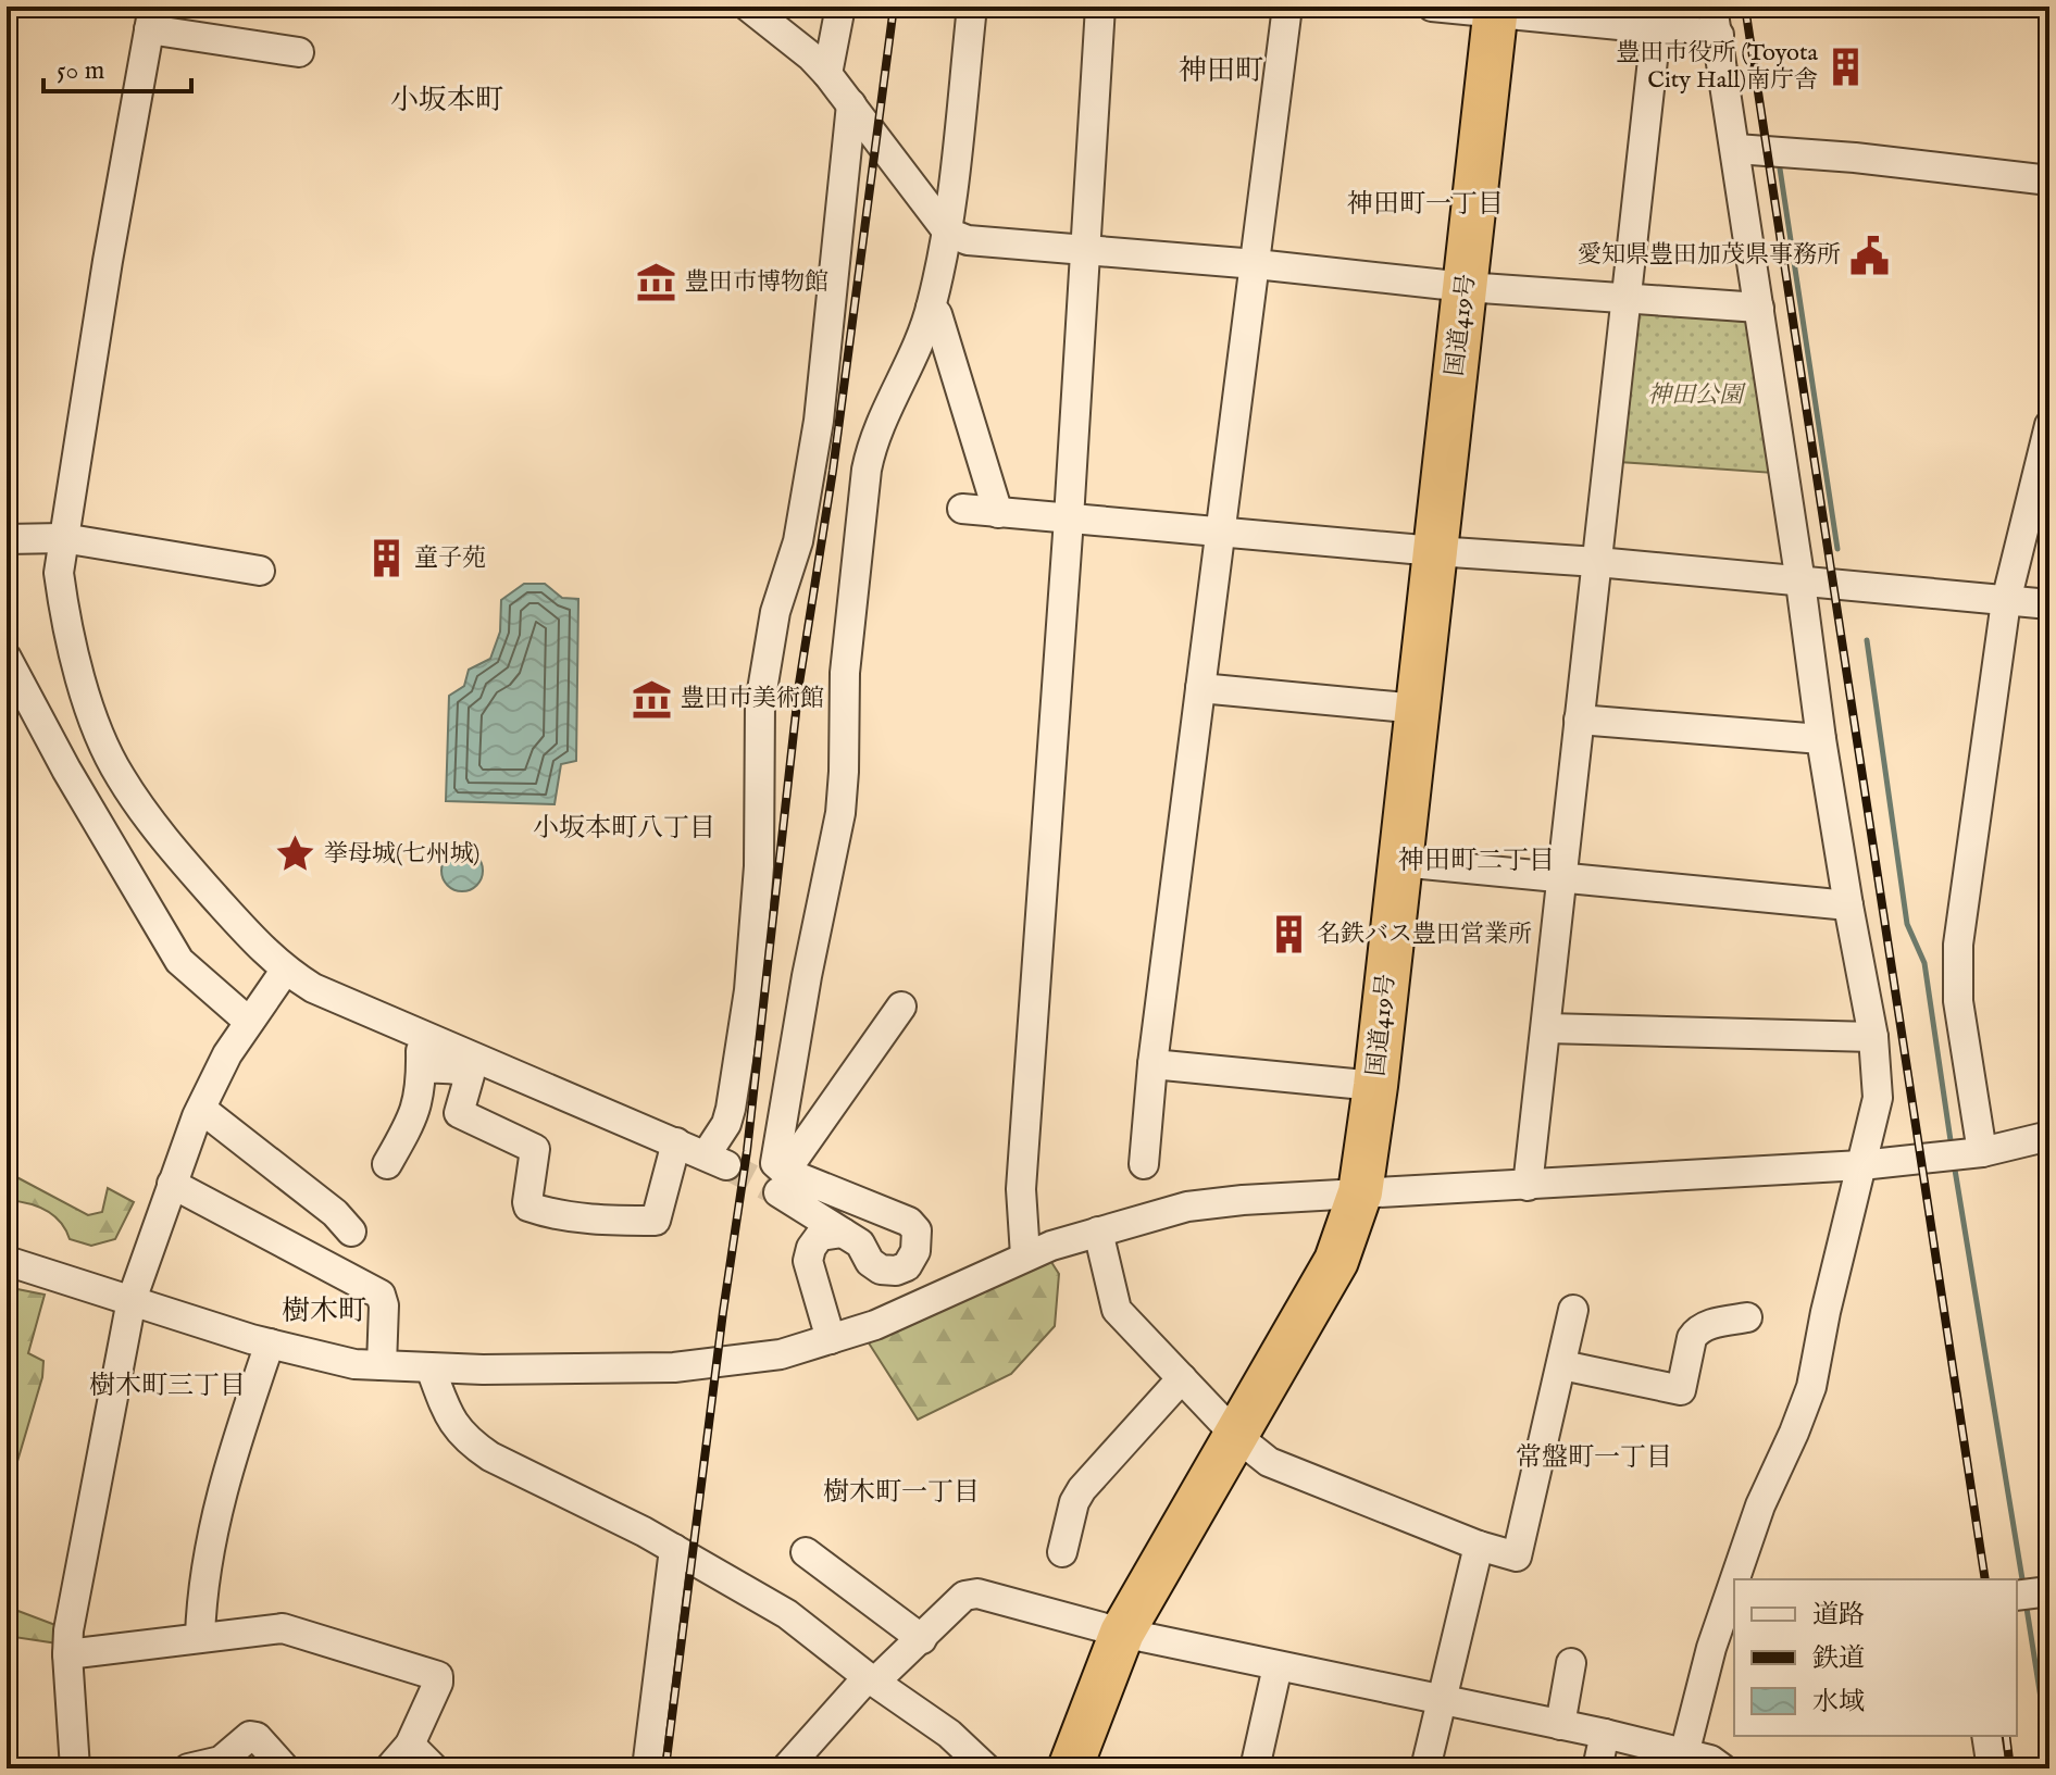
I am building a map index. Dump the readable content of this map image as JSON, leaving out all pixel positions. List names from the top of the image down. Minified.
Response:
{"streets":{"highway":["国道419号"]},"districts":["神田町","小坂本町","神田町一丁目","小坂本町八丁目","神田町二丁目","樹木町","樹木町三丁目","常盤町一丁目","樹木町一丁目"],"parks":["神田公園"],"places":{"building":["豊田市役所 (Toyota City Hall)南庁舎","童子苑","名鉄バス豊田営業所"],"public building":["愛知県豊田加茂県事務所"],"museum":["豊田市博物館","豊田市美術館"],"place":["挙母城(七州城)"]},"legend":["道路","鉄道","水域"],"scale_bar":"50 m"}
